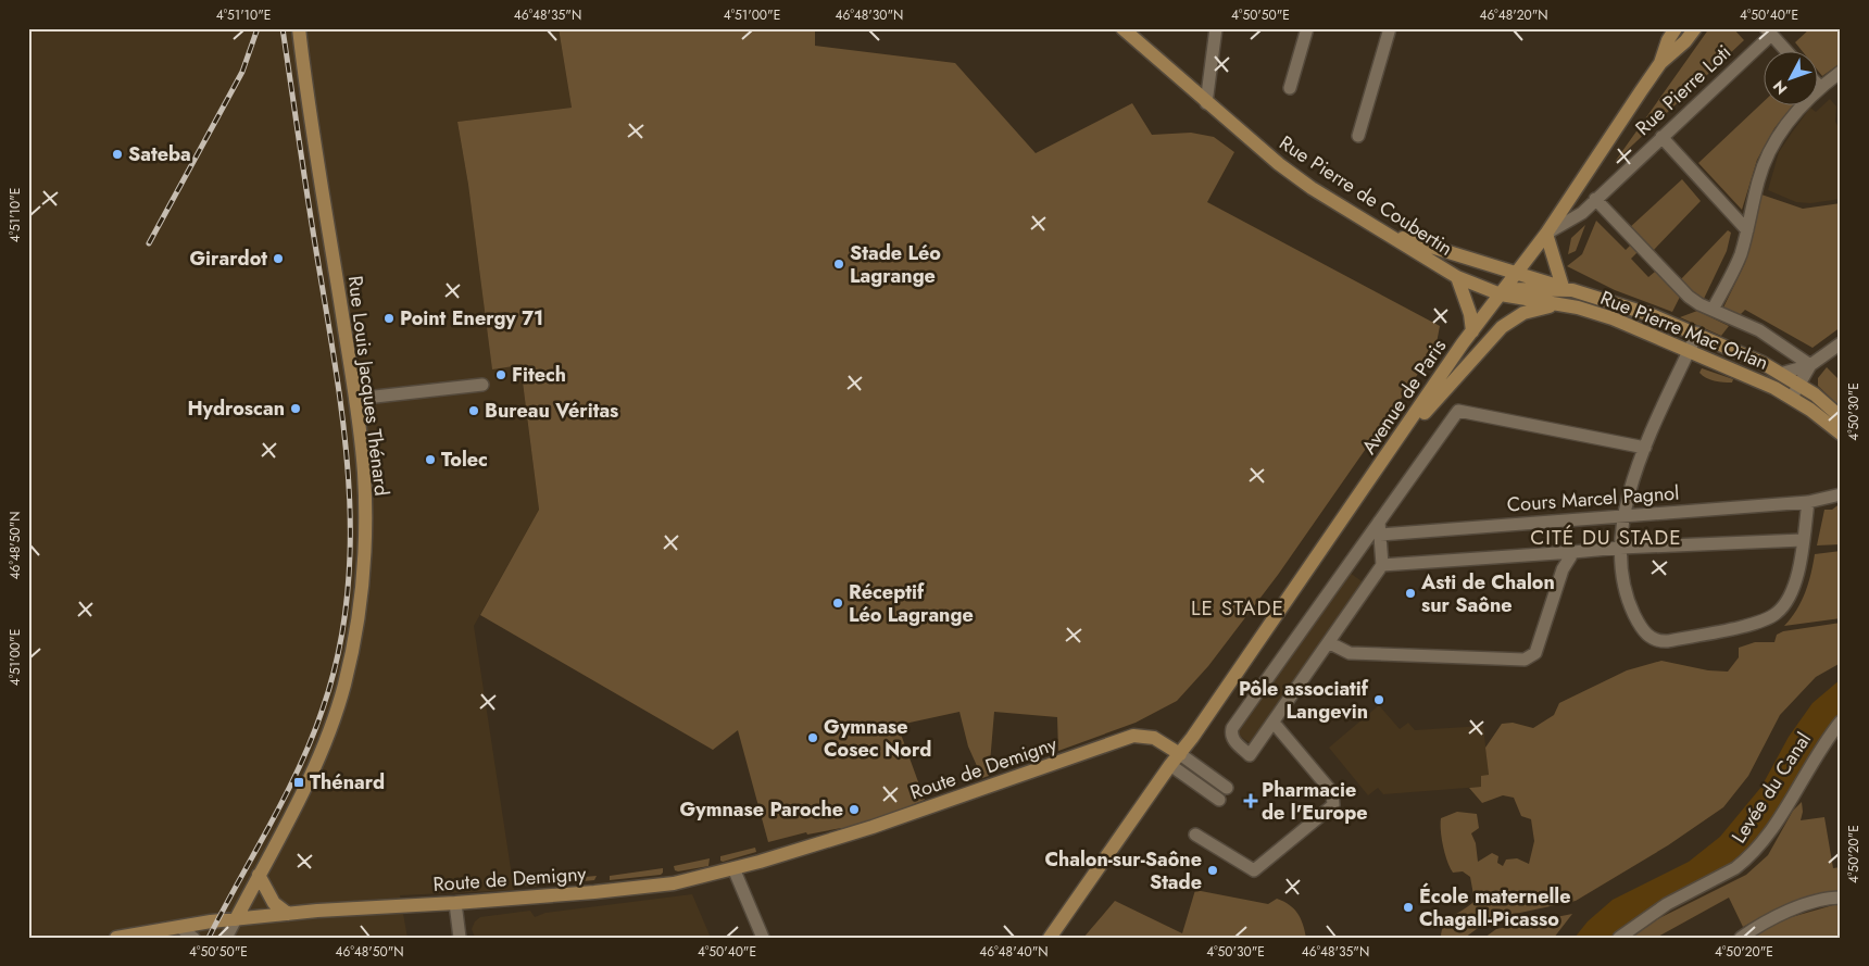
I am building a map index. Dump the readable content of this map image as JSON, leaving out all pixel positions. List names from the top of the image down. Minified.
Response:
{"streets":{"main road":["Rue Pierre de Coubertin","Rue Pierre Mac Orlan","Rue Louis Jacques Thénard","Avenue de Paris","Route de Demigny"],"street":["Rue Pierre Loti","Cours Marcel Pagnol","Levée du Canal"]},"crossings":[["Rue Pierre Loti","Avenue de Paris"],["Rue Pierre de Coubertin","Rue Pierre Mac Orlan"],["Rue Pierre de Coubertin","Avenue de Paris"],["Rue Pierre Mac Orlan","Avenue de Paris"],["Rue Louis Jacques Thénard","Route de Demigny"],["Avenue de Paris","Route de Demigny"]],"districts":["CITÉ DU STADE","LE STADE"],"places":{"other":["Sateba","Girardot","Stade Léo Lagrange","Point Energy 71","Fitech","Hydroscan","Bureau Véritas","Tolec","Asti de Chalon sur Saône","Réceptif Léo Lagrange","Pôle associatif Langevin","Gymnase Cosec Nord","Gymnase Paroche","Chalon-sur-Saône Stade","École maternelle Chagall-Picasso"],"transit":["Thénard"],"health":["Pharmacie de l'Europe"]},"north":"bottom left","coordinates":["4°51'10\"E","46°48'35\"N","4°51'00\"E","46°48'30\"N","4°50'50\"E","46°48'20\"N","4°50'40\"E","4°50'30\"E","46°48'50\"N","4°50'20\"E","46°48'40\"N"]}
